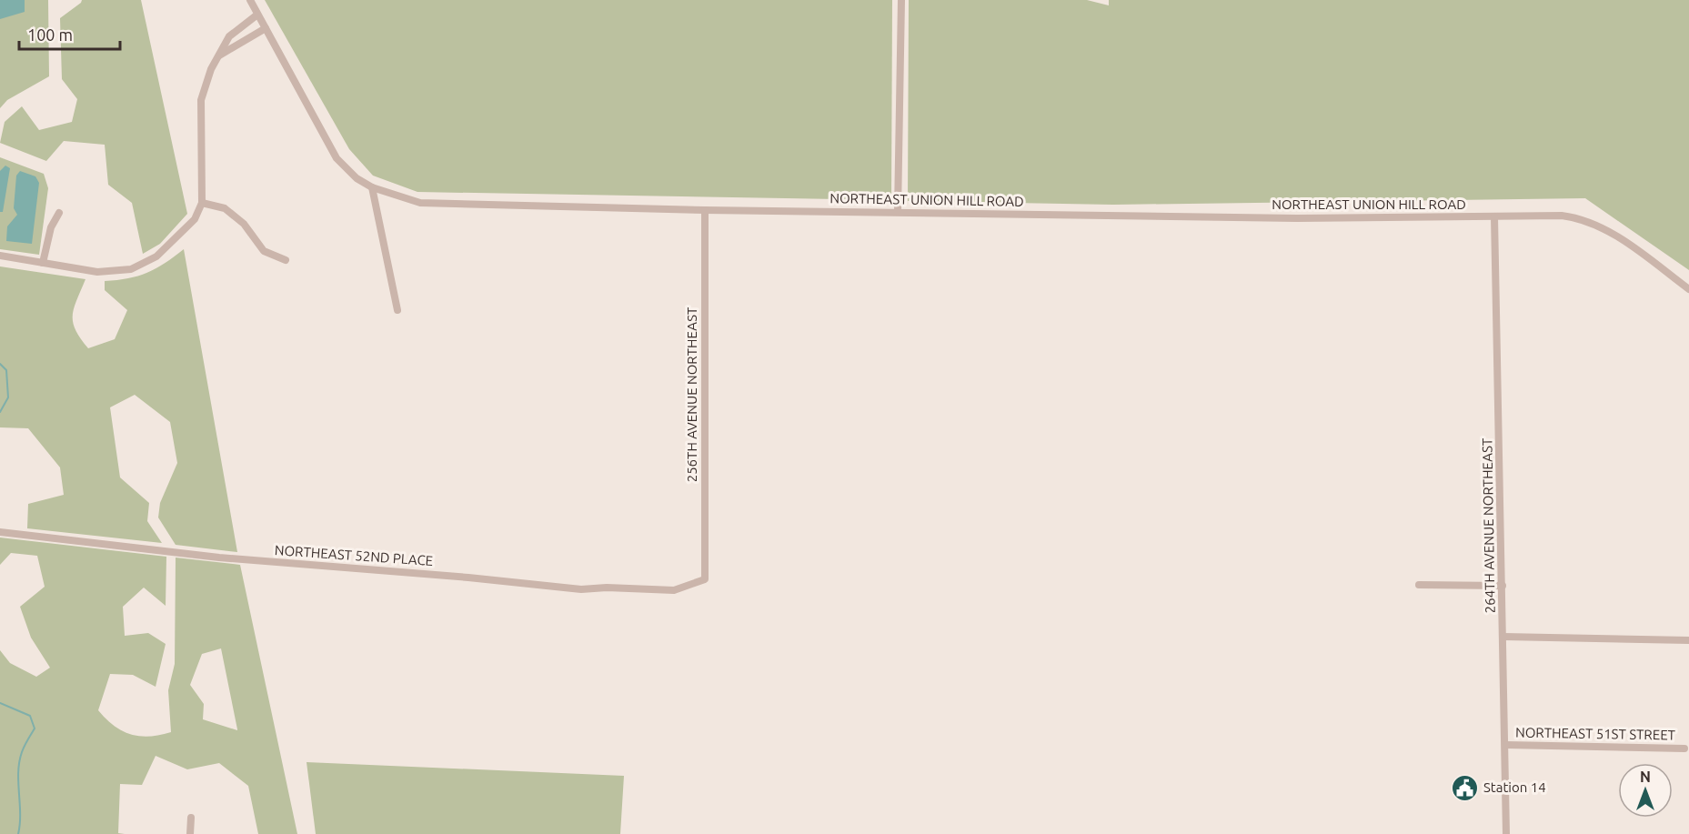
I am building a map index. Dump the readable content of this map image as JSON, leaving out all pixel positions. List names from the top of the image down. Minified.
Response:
{"streets":{"street":["NORTHEAST UNION HILL ROAD","256TH AVENUE NORTHEAST","264TH AVENUE NORTHEAST","NORTHEAST 52ND PLACE","NORTHEAST 51ST STREET"]},"crossings":[["NORTHEAST UNION HILL ROAD","256TH AVENUE NORTHEAST"],["NORTHEAST UNION HILL ROAD","264TH AVENUE NORTHEAST"],["256TH AVENUE NORTHEAST","NORTHEAST 52ND PLACE"],["264TH AVENUE NORTHEAST","NORTHEAST 51ST STREET"]],"places":{"public building":["Station 14"]},"scale_bar":"100 m","north":"top"}
